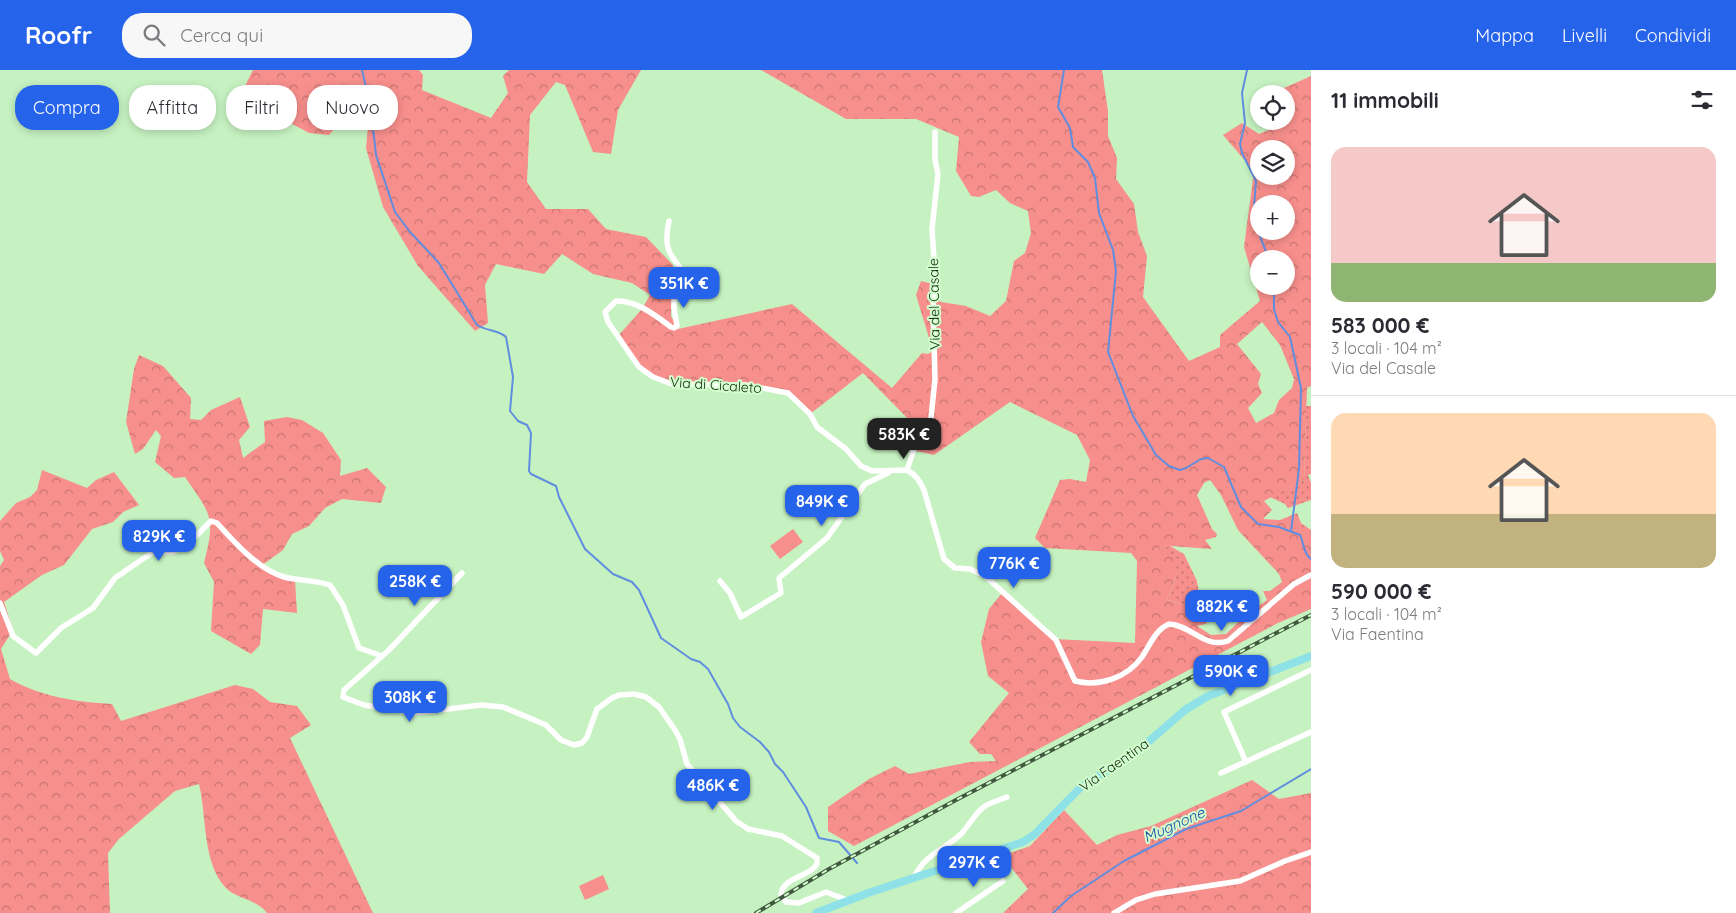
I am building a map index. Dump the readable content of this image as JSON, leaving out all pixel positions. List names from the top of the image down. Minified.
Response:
{"streets":{"main road":["Via Faentina"],"street":["Via del Casale","Via di Cicaleto"]},"crossings":[["Via del Casale","Via di Cicaleto"]],"water":["Mugnone"],"page":{"header":"Roofr","search":"Cerca qui","nav":["Mappa","Livelli","Condividi"],"heading":"11 immobili","map_buttons":["+","−"],"chip":["Compra","Affitta","Filtri","Nuovo"],"list":[{"name":"583 000 €","note":"3 locali · 104 m² · Via del Casale"},{"name":"590 000 €","note":"3 locali · 104 m² · Via Faentina"}],"price":["351K €","583K €","849K €","829K €","776K €","258K €","882K €","590K €","308K €","486K €","297K €"]}}
